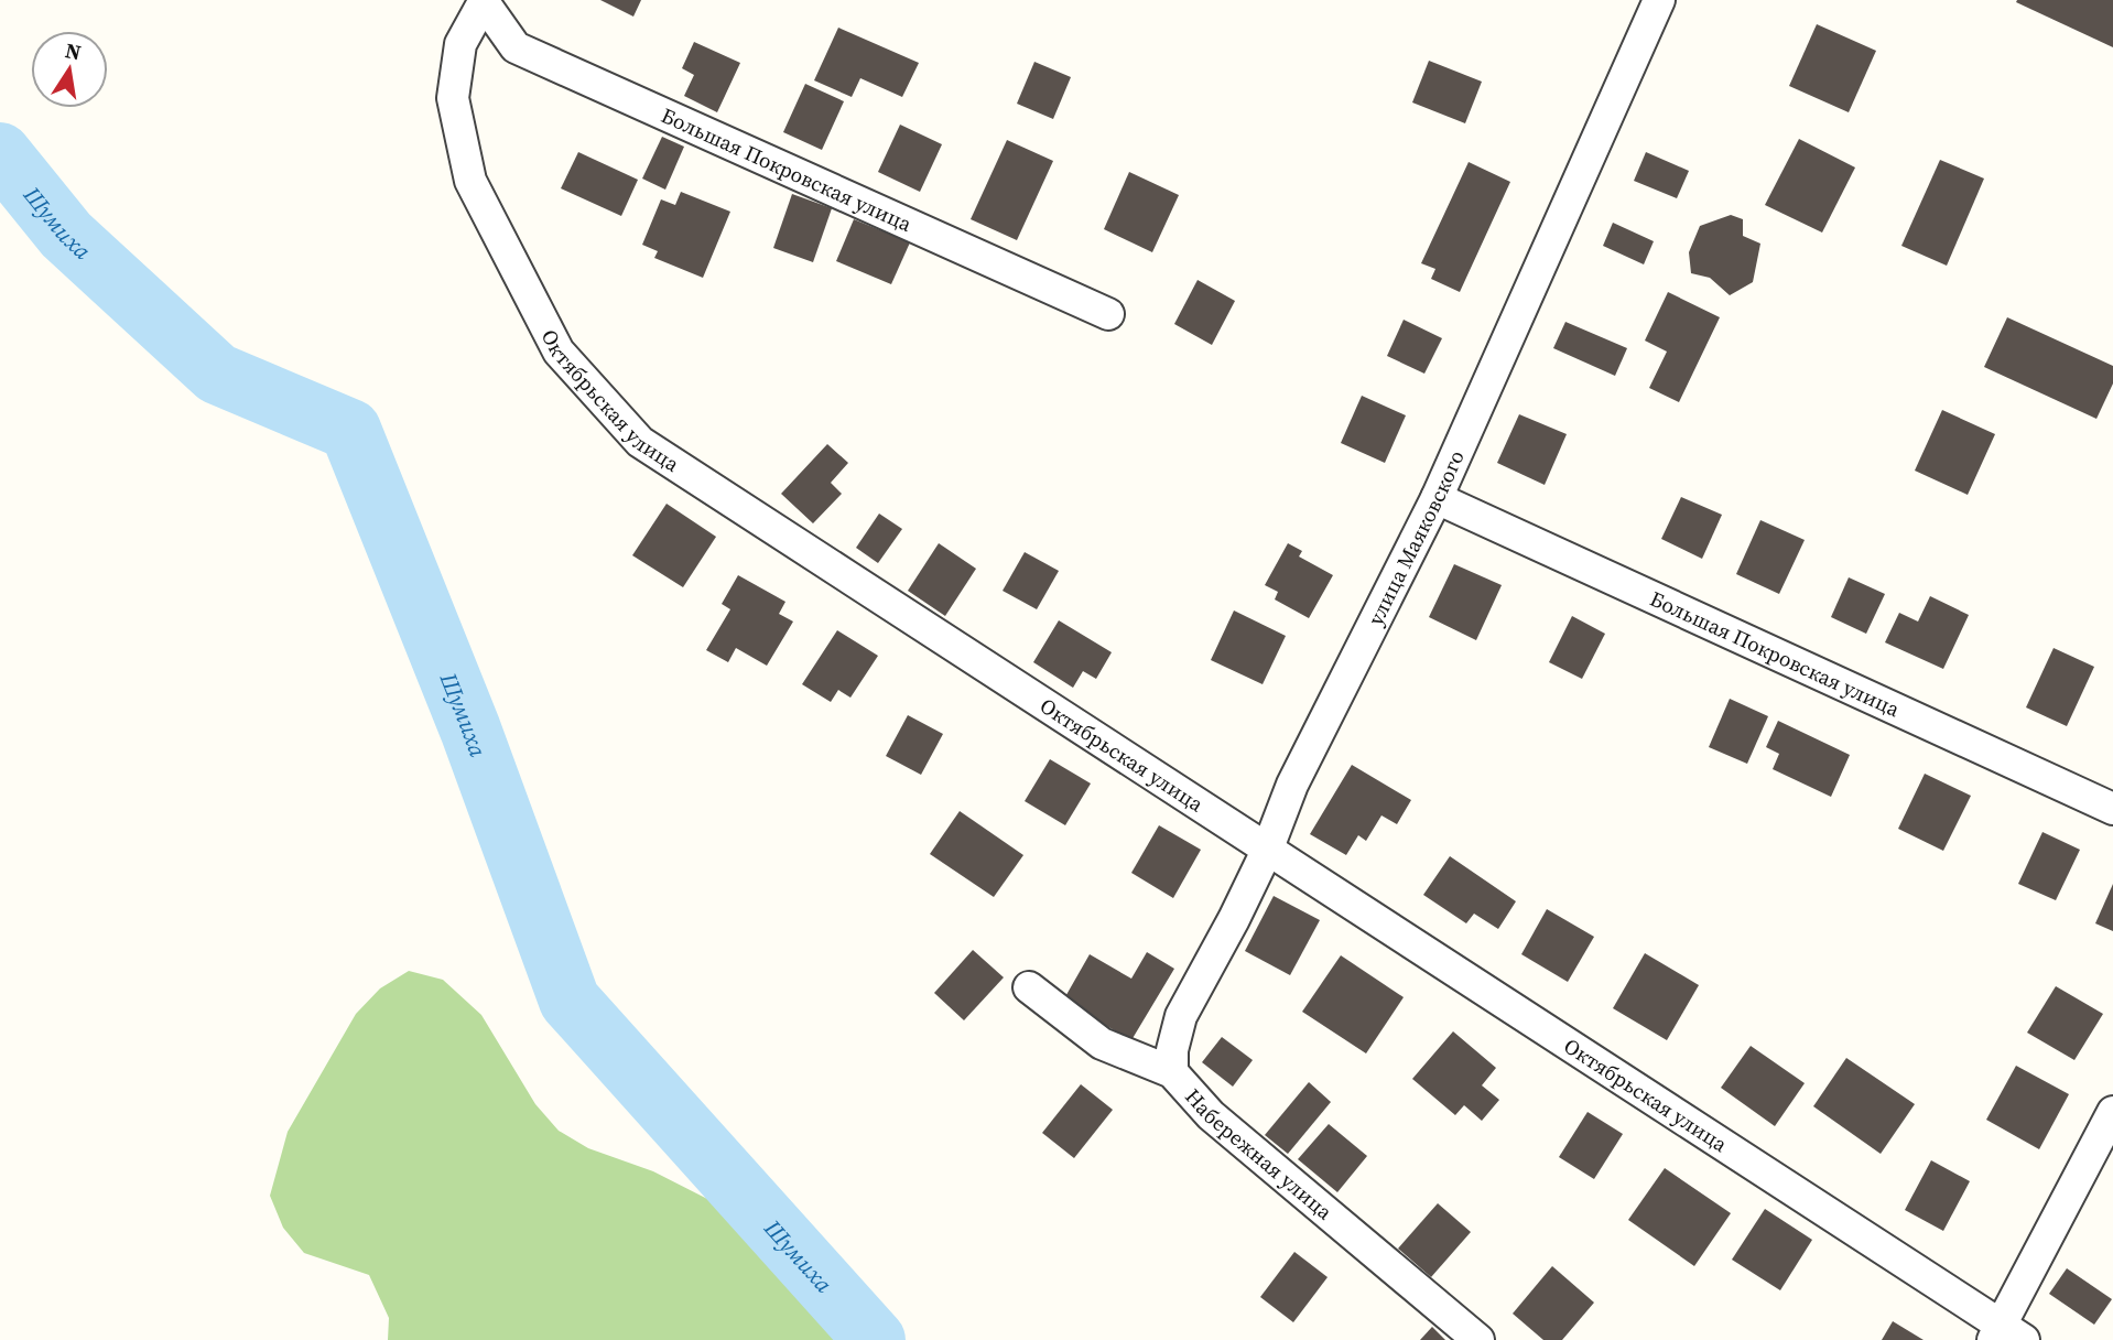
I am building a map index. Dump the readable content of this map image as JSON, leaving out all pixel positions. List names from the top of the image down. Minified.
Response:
{"streets":{"street":["Большая Покровская улица","Октябрьская улица","улица Маяковского","Набережная улица"]},"crossings":[["Большая Покровская улица","Октябрьская улица"],["Большая Покровская улица","улица Маяковского"],["Октябрьская улица","улица Маяковского"],["улица Маяковского","Набережная улица"]],"water":["Шумиха"],"north":"top"}
